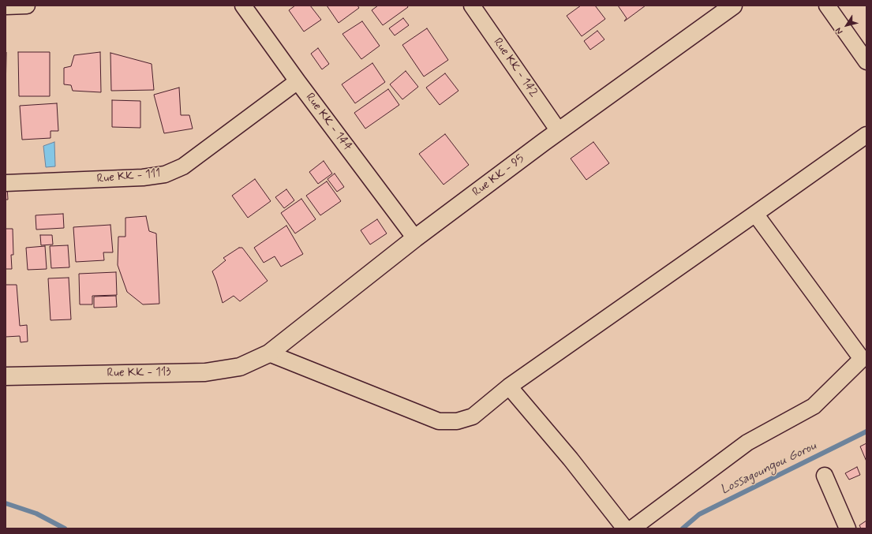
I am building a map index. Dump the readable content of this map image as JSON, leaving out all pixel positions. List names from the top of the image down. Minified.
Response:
{"streets":{"street":["Rue KK - 142","Rue KK - 144","Rue KK - 95","Rue KK - 111","Rue KK - 113"]},"crossings":[["Rue KK - 142","Rue KK - 95"],["Rue KK - 144","Rue KK - 95"],["Rue KK - 144","Rue KK - 111"],["Rue KK - 95","Rue KK - 113"]],"water":["Lossagoungou Gorou"],"north":"bottom left"}
